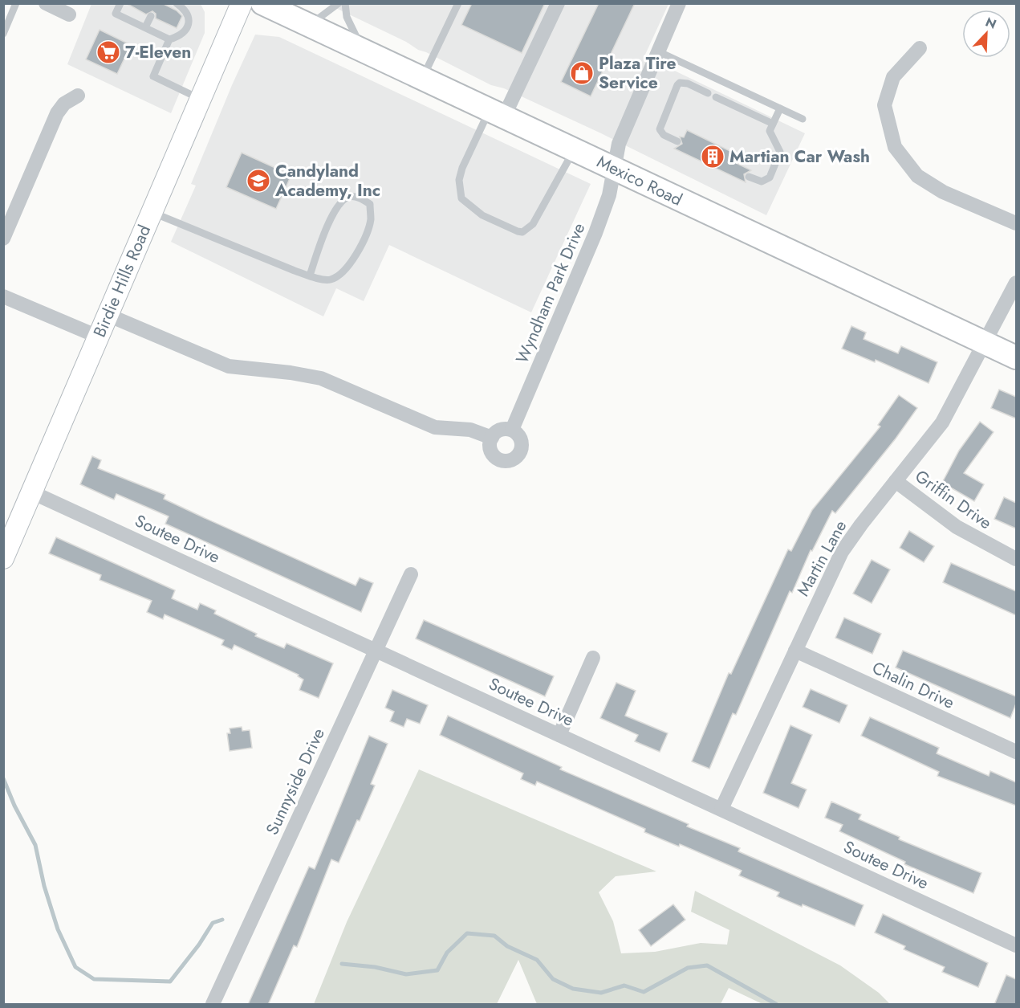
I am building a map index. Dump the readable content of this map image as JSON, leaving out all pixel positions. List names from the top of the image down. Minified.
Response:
{"streets":{"main road":["Mexico Road","Birdie Hills Road"],"street":["Wyndham Park Drive","Griffin Drive","Soutee Drive","Martin Lane","Chalin Drive","Sunnyside Drive"]},"crossings":[["Mexico Road","Wyndham Park Drive"],["Mexico Road","Martin Lane"],["Birdie Hills Road","Soutee Drive"],["Griffin Drive","Martin Lane"],["Soutee Drive","Martin Lane"],["Soutee Drive","Sunnyside Drive"],["Martin Lane","Chalin Drive"]],"places":{"supermarket":["7-Eleven"],"shop":["Plaza Tire Service"],"building":["Martian Car Wash"],"school or university":["Candyland Academy, Inc"]},"north":"top right"}
